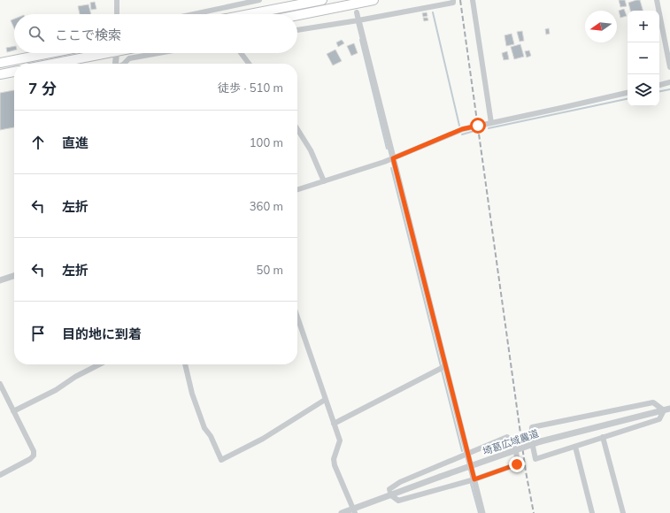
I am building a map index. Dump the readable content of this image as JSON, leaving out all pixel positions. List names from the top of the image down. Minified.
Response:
{"streets":{"street":["埼葛広域農道"]},"north":"left","page":{"map_buttons":["+","−"],"search":"ここで検索","heading":["7 分","徒歩 · 510 m"],"list":[["直進","100 m"],["左折","360 m"],["左折","50 m"],"目的地に到着"]}}
